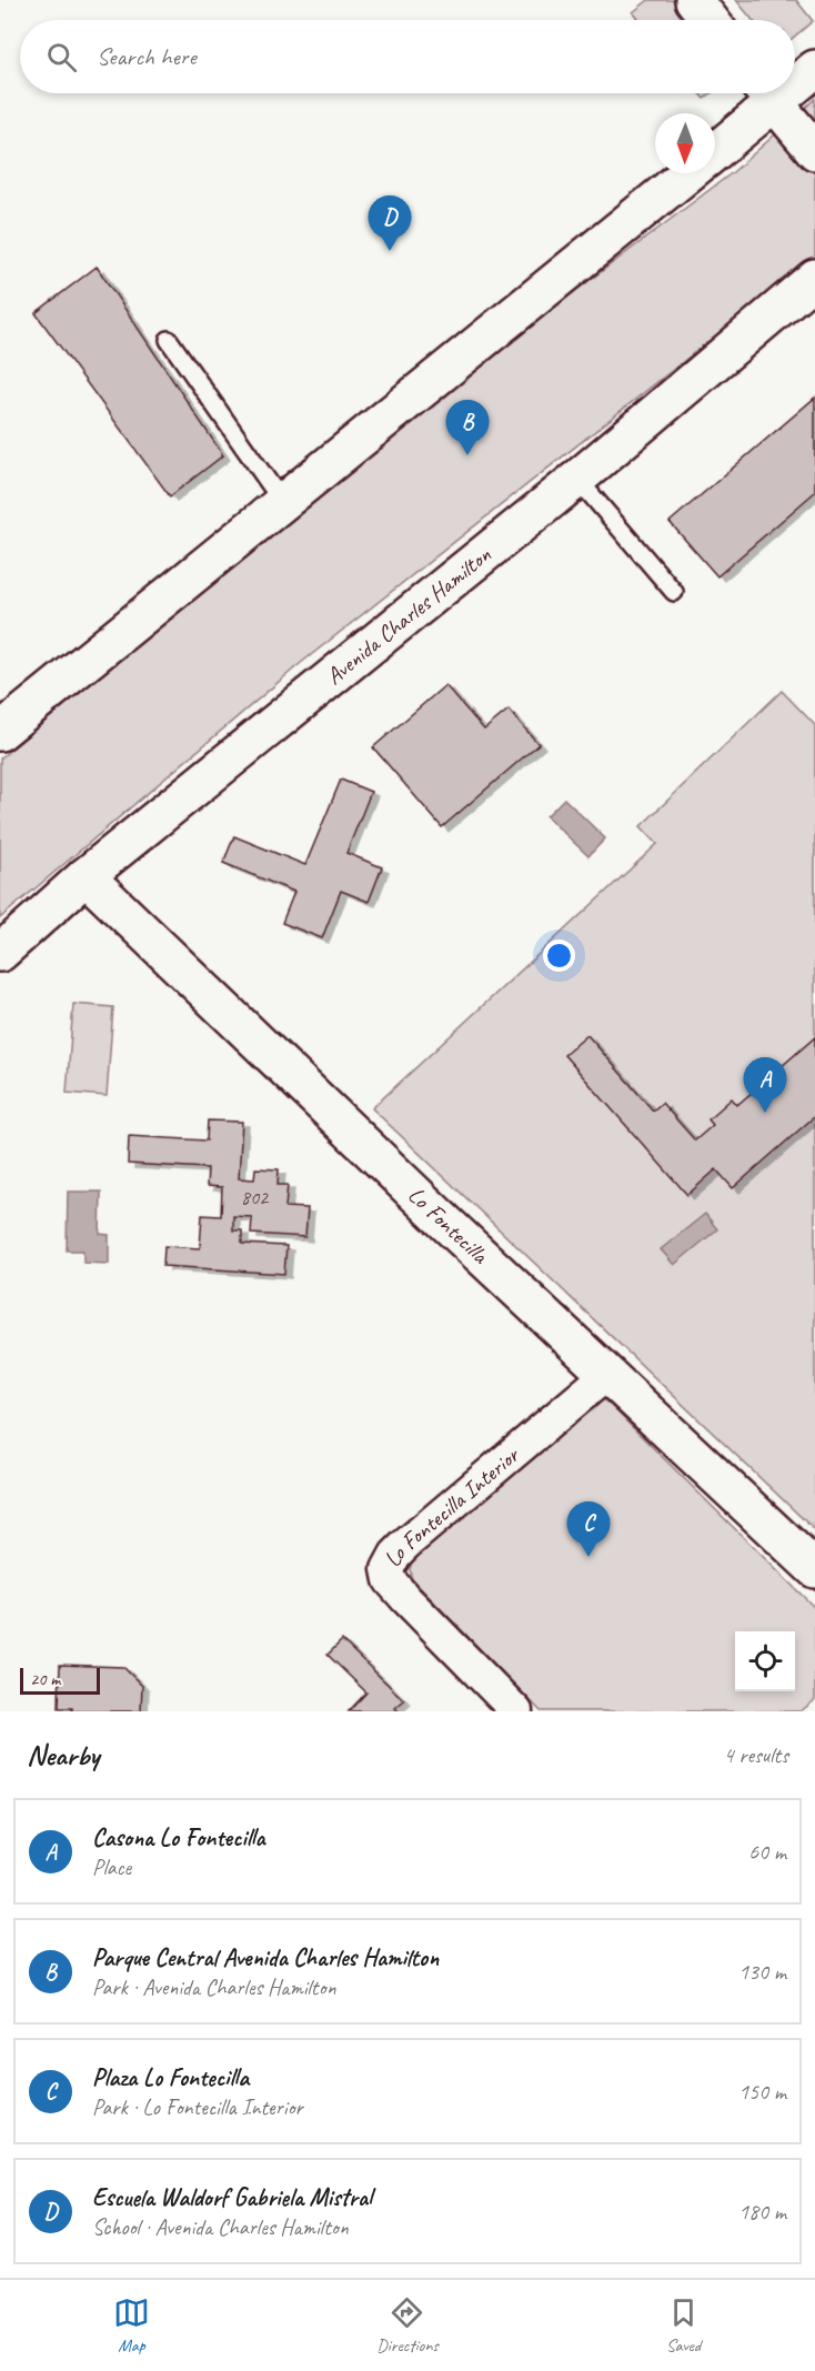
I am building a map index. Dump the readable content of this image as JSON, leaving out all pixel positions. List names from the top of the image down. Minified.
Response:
{"streets":{"main road":["Avenida Charles Hamilton","Lo Fontecilla"],"street":["Lo Fontecilla Interior"]},"crossings":[["Avenida Charles Hamilton","Lo Fontecilla"],["Lo Fontecilla","Lo Fontecilla Interior"]],"house_numbers":["802"],"scale_bar":"20 m","north":"bottom","page":{"search":"Search here","pins":["D","B","A","C"],"scale":"20 m","heading":["Nearby","4 results"],"list":[{"mark":"A","name":"Casona Lo Fontecilla","note":"Place","value":"60 m"},{"mark":"B","name":"Parque Central Avenida Charles Hamilton","note":"Park · Avenida Charles Hamilton","value":"130 m"},{"mark":"C","name":"Plaza Lo Fontecilla","note":"Park · Lo Fontecilla Interior","value":"150 m"},{"mark":"D","name":"Escuela Waldorf Gabriela Mistral","note":"School · Avenida Charles Hamilton","value":"180 m"}],"nav":["Map","Directions","Saved"]}}
